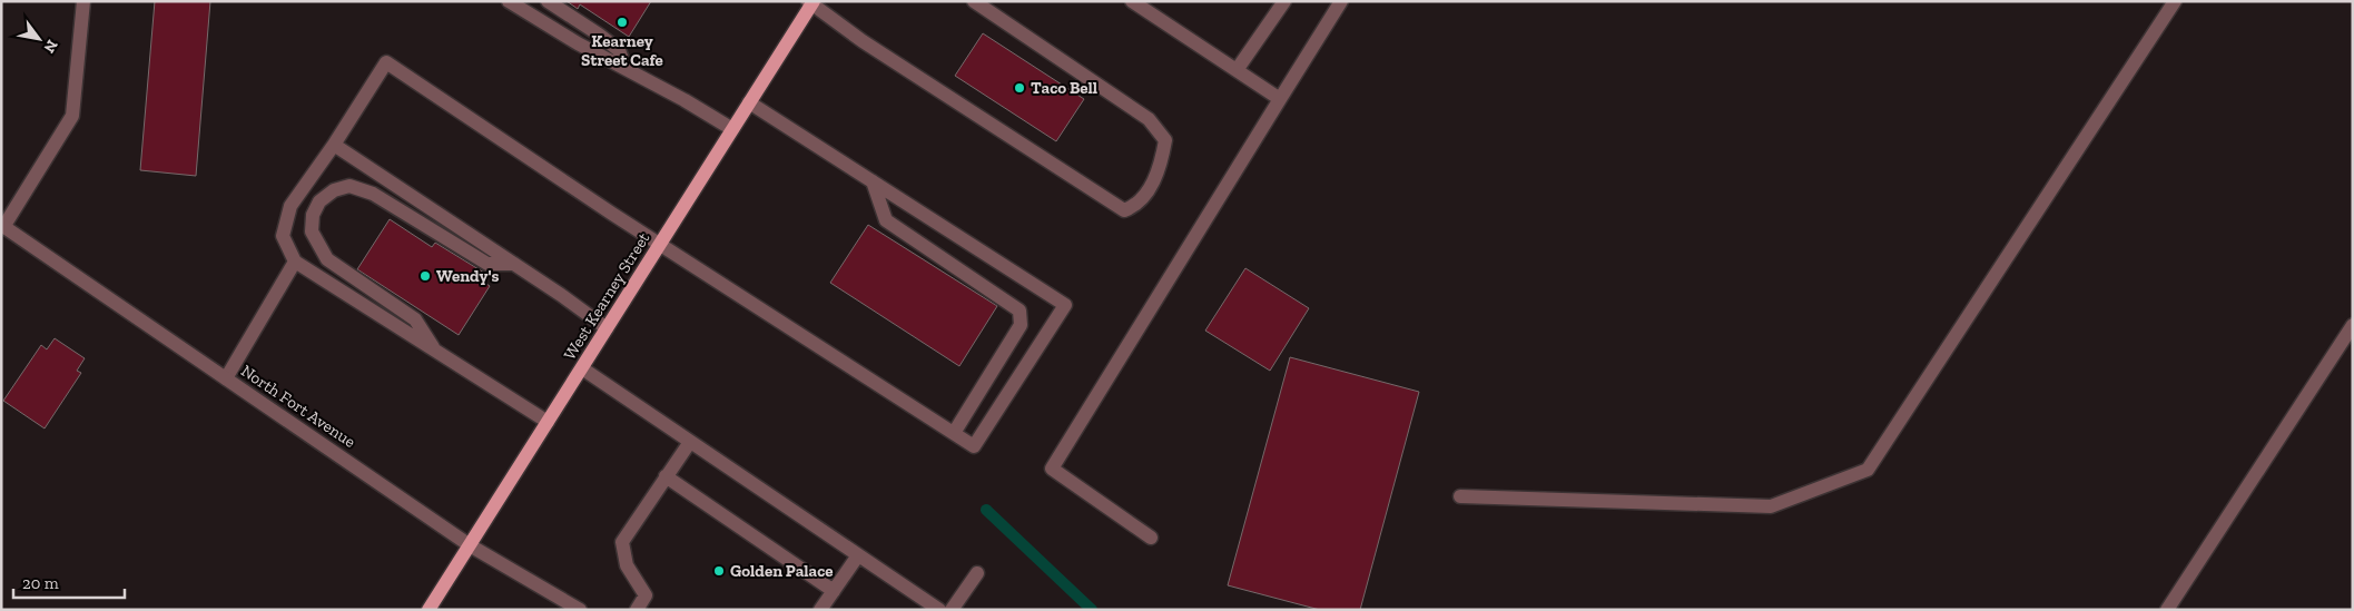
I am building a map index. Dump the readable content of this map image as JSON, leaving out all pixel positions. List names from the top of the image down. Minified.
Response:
{"streets":{"main road":["West Kearney Street"],"street":["North Fort Avenue"]},"crossings":[["West Kearney Street","North Fort Avenue"]],"places":["Kearney Street Cafe","Taco Bell","Wendy's","Golden Palace"],"scale_bar":"20 m","north":"bottom right"}
